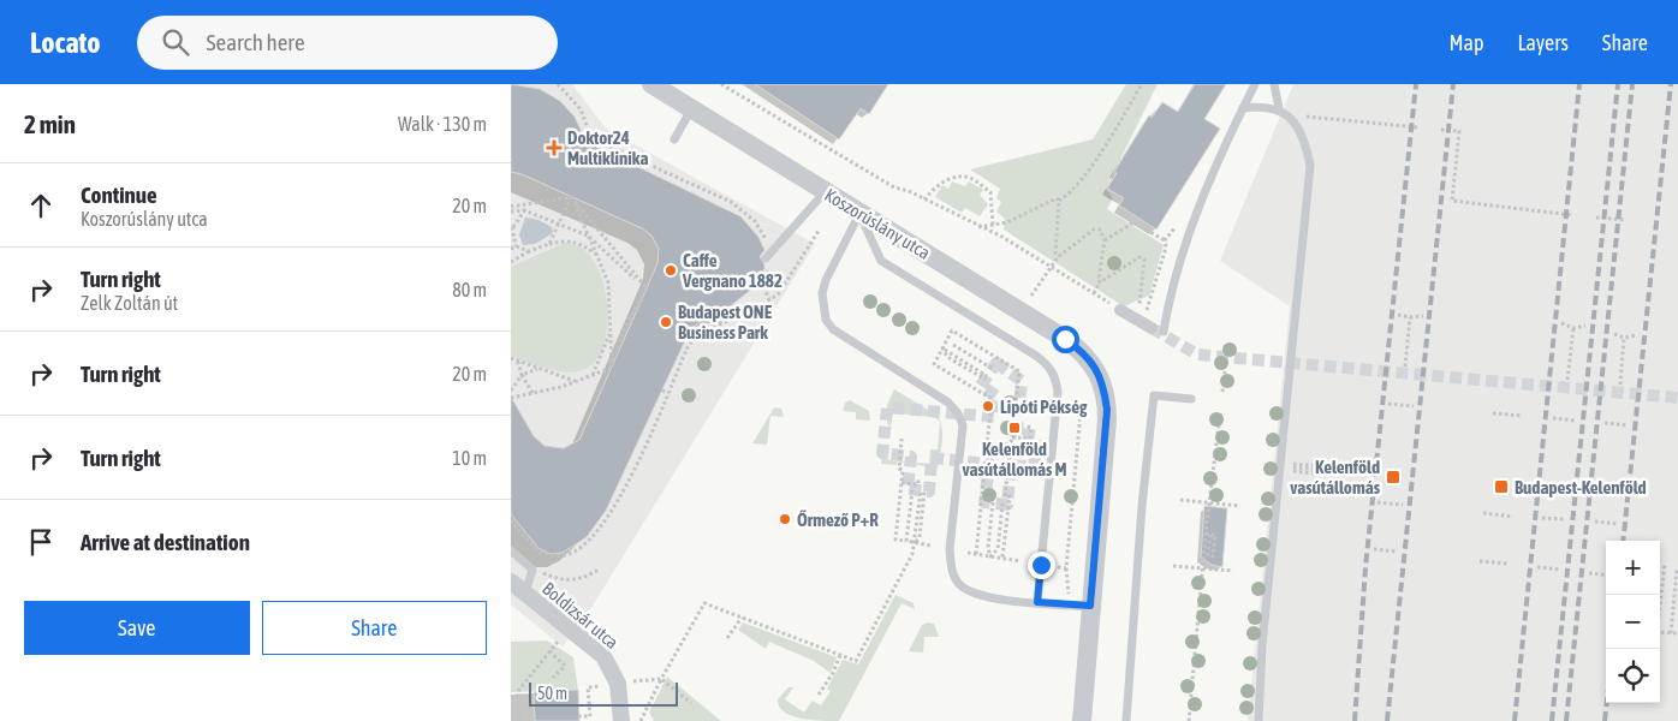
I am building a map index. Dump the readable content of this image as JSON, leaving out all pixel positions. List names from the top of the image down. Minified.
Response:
{"streets":{"street":["Koszorúslány utca","Boldizsár utca"]},"places":{"health":["Doktor24 Multiklinika"],"other":["Caffe Vergnano 1882","Budapest ONE Business Park","Lipóti Pékség","Őrmező P+R"],"transit":["Kelenföld vasútállomás M","Kelenföld vasútállomás","Budapest-Kelenföld"]},"scale_bar":"50 m","page":{"header":"Locato","search":"Search here","nav":["Map","Layers","Share"],"heading":["2 min","Walk · 130 m"],"list":[["Continue","Koszorúslány utca","20 m"],["Turn right","Zelk Zoltán út","80 m"],["Turn right","20 m"],["Turn right","10 m"],"Arrive at destination"],"map_buttons":["+","−"],"buttons":["Save","Share"],"scale":"50 m"}}
